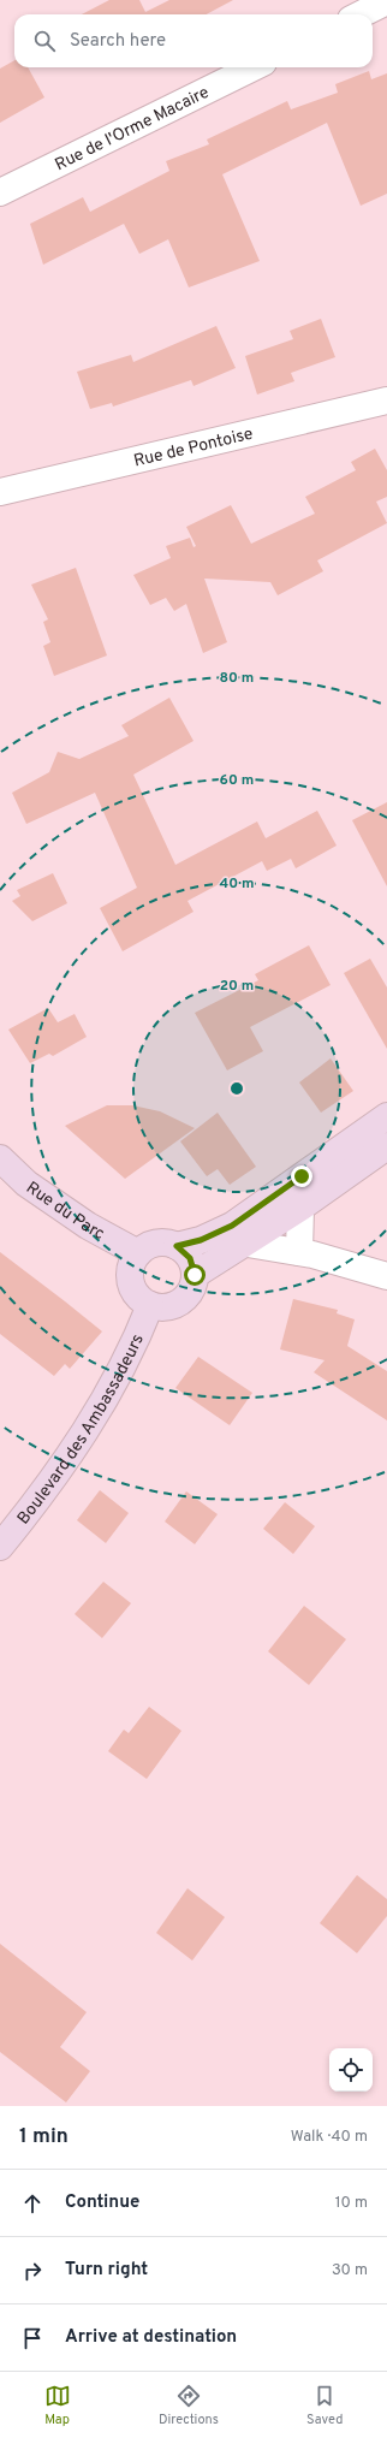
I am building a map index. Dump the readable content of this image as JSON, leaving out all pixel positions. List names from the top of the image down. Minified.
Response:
{"streets":{"main road":["Rue du Parc","Boulevard des Ambassadeurs"],"street":["Rue de l'Orme Macaire","Rue de Pontoise"]},"crossings":[["Rue du Parc","Boulevard des Ambassadeurs"]],"page":{"search":"Search here","heading":["1 min","Walk · 40 m"],"list":[["Continue","10 m"],["Turn right","30 m"],"Arrive at destination"],"nav":["Map","Directions","Saved"]},"rings":["80 m","60 m","40 m","20 m"]}
